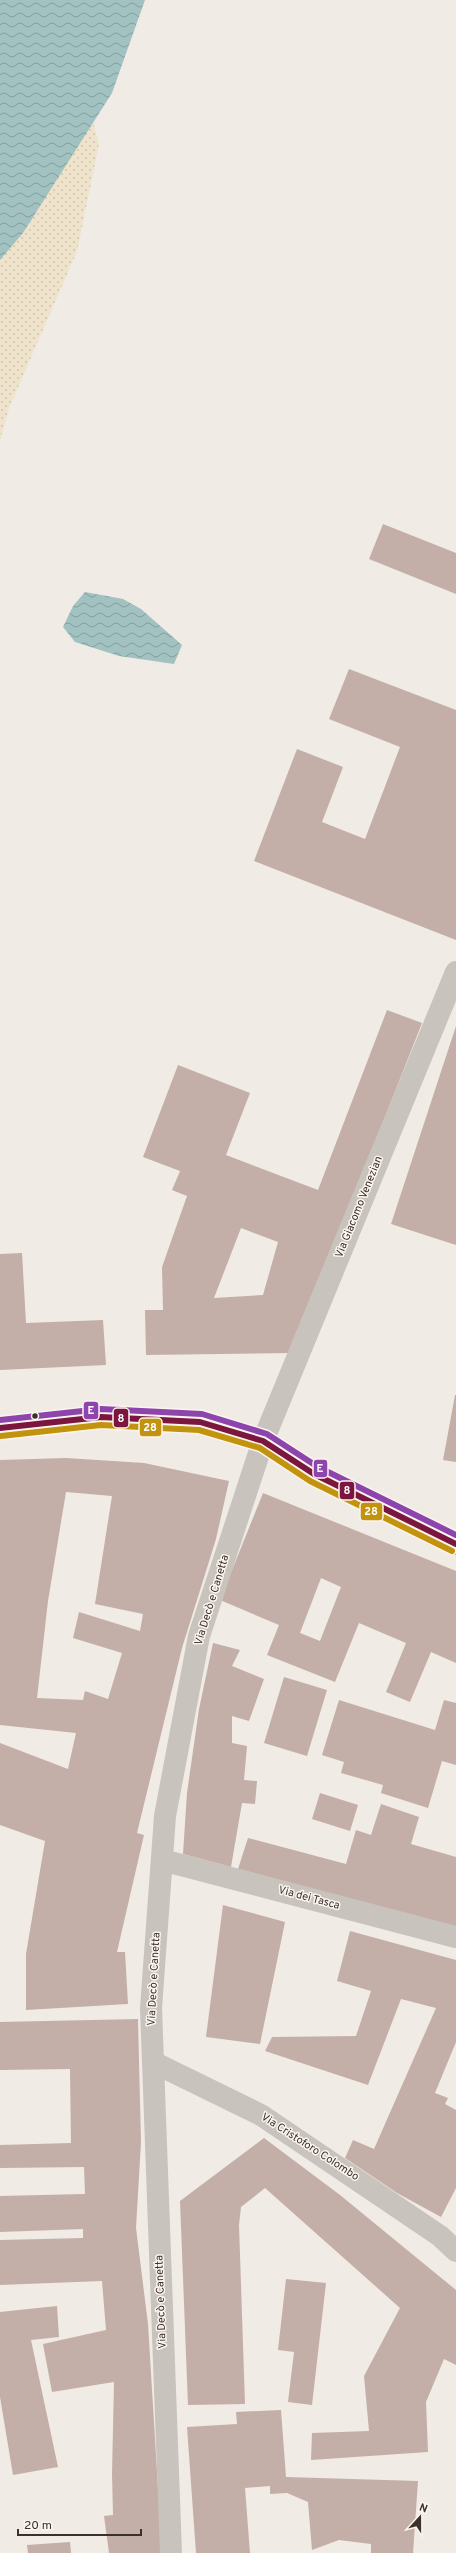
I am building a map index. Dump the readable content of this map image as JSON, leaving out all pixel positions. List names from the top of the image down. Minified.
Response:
{"streets":{"street":["Via Giacomo Venezian","Via Decò e Canetta","Via dei Tasca","Via Cristoforo Colombo"]},"crossings":[["Via Giacomo Venezian","Via Decò e Canetta"],["Via Decò e Canetta","Via dei Tasca"],["Via Decò e Canetta","Via Cristoforo Colombo"]],"lines":["transit line E","transit line 8","transit line 28"],"scale_bar":"20 m","north":"top"}
